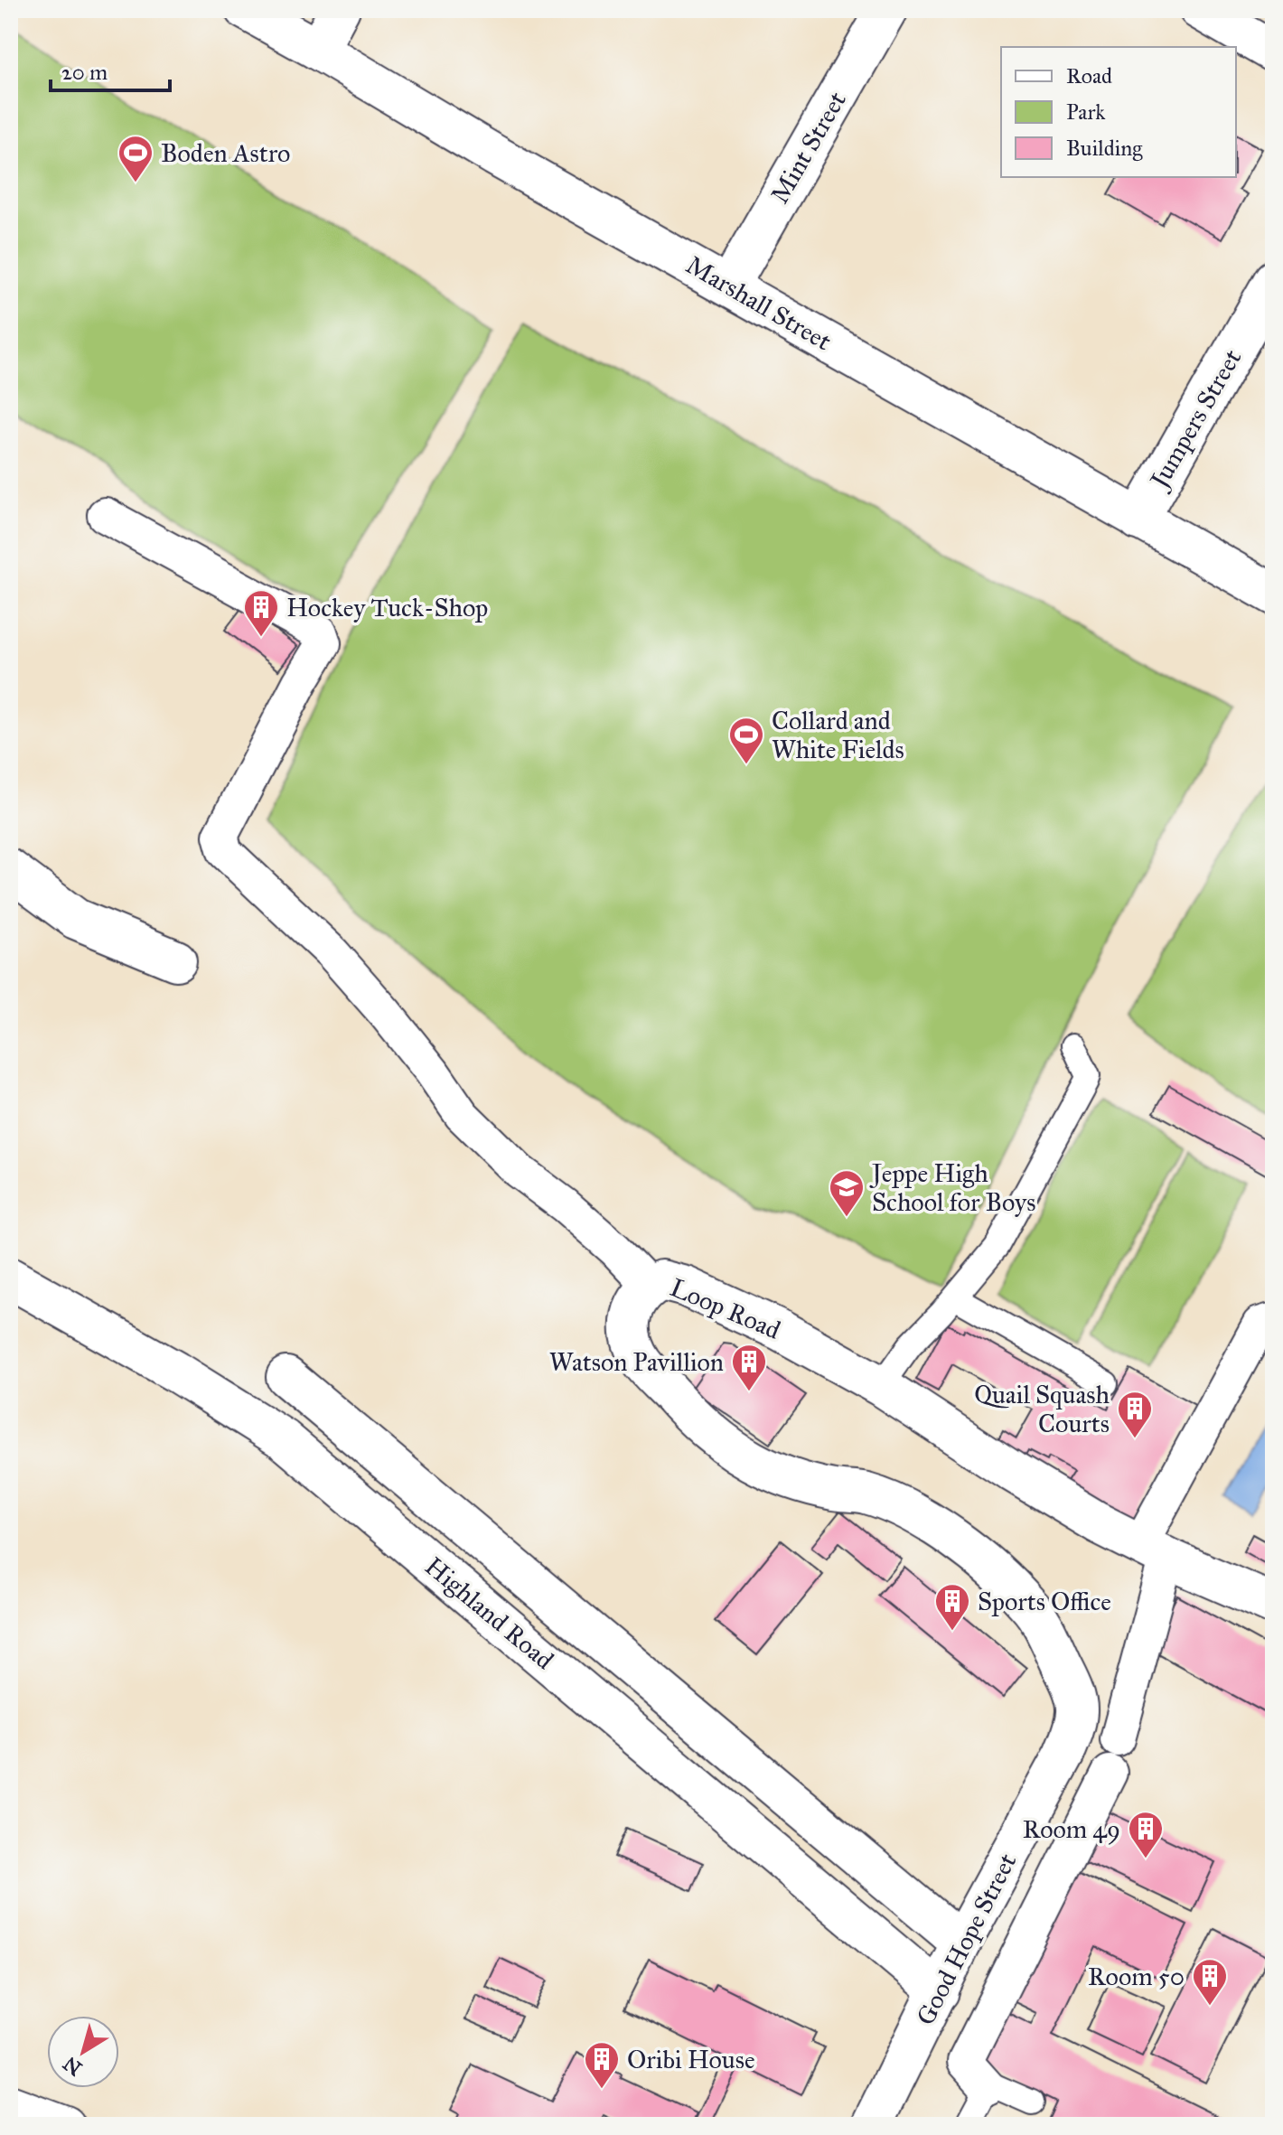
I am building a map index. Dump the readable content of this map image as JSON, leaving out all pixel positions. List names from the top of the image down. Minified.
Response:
{"streets":{"street":["Mint Street","Marshall Street","Jumpers Street","Loop Road","Highland Road","Good Hope Street"]},"crossings":[["Mint Street","Marshall Street"],["Marshall Street","Jumpers Street"],["Loop Road","Good Hope Street"],["Highland Road","Good Hope Street"]],"places":{"sports":["Boden Astro","Collard and White Fields"],"building":["Hockey Tuck-Shop","Watson Pavillion","Quail Squash Courts","Sports Office","Room 49","Room 50","Oribi House"],"school or university":["Jeppe High School for Boys"]},"legend":["Road","Park","Building"],"scale_bar":"20 m","north":"bottom left"}
